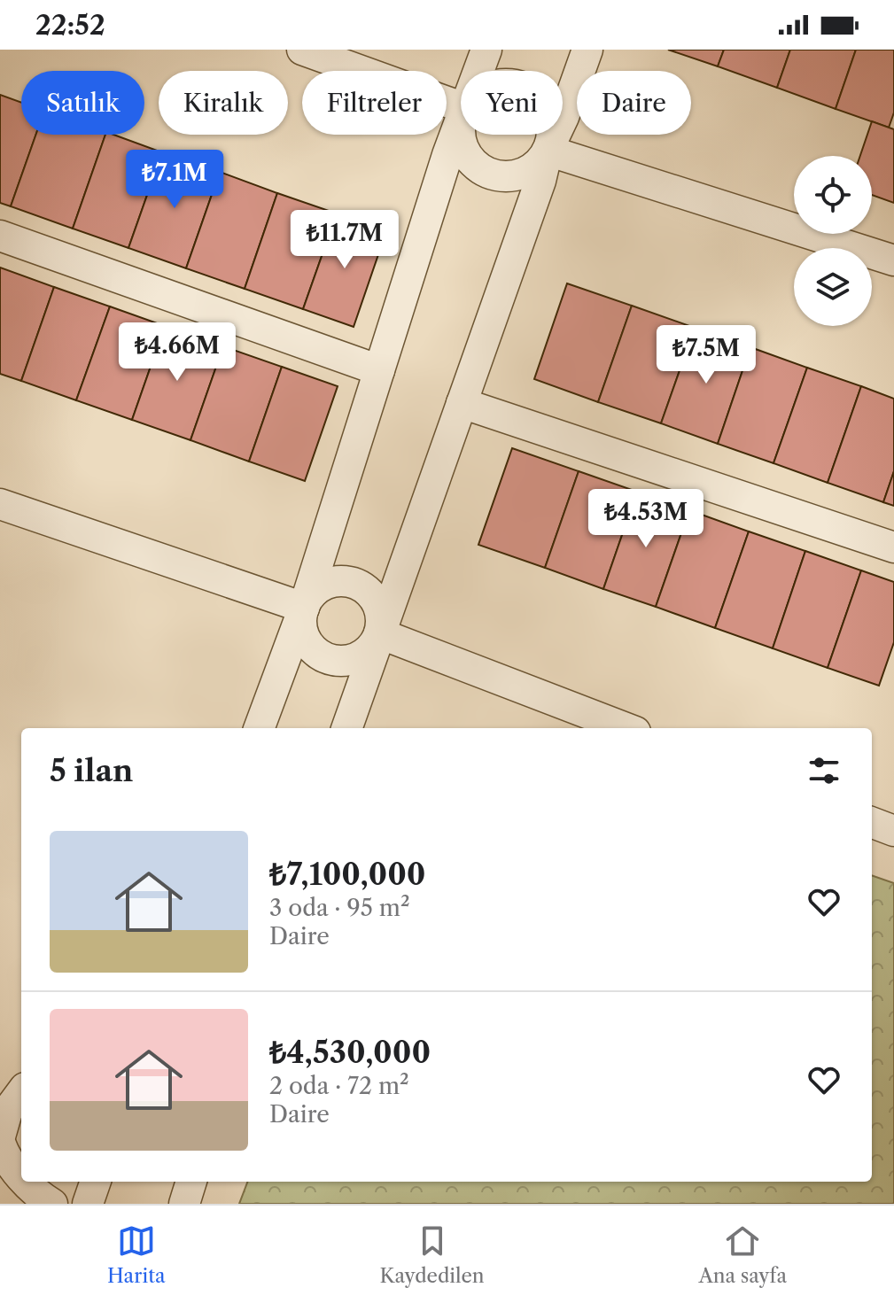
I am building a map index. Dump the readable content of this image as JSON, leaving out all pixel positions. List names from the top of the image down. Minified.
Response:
{"page":{"status":"22:52","chip":["Satılık","Kiralık","Filtreler","Yeni","Daire"],"price":["₺7.1M","₺11.7M","₺4.66M","₺7.5M","₺4.53M"],"heading":"5 ilan","list":[{"name":"₺7,100,000","note":"3 oda · 95 m² · Daire"},{"name":"₺4,530,000","note":"2 oda · 72 m² · Daire"}],"tabs":["Harita","Kaydedilen","Ana sayfa"]}}
